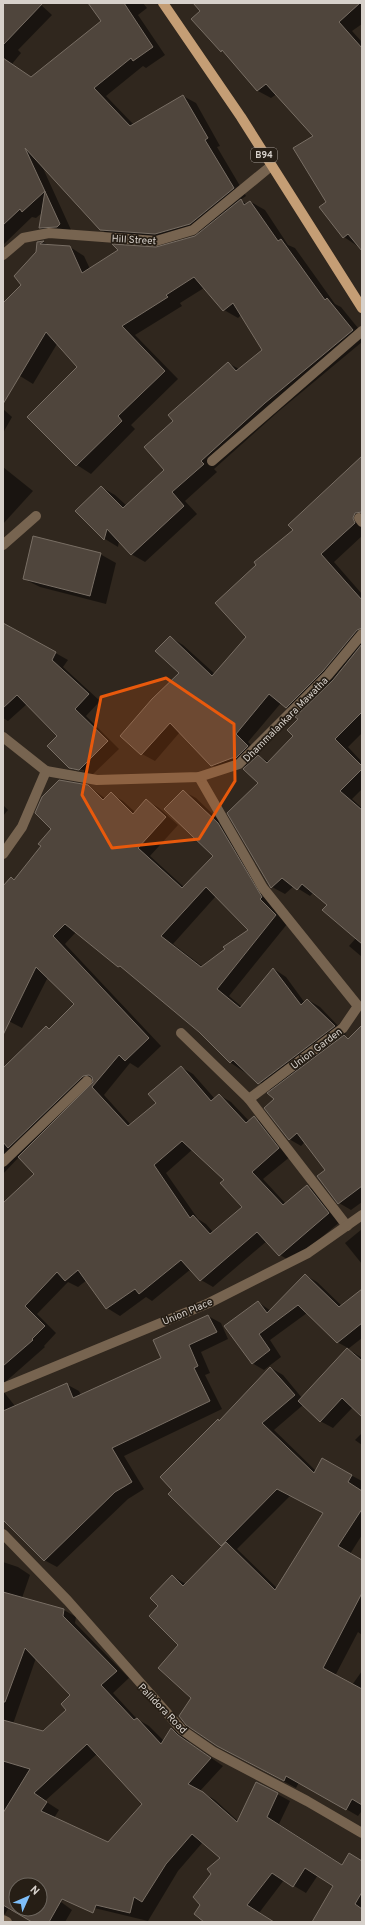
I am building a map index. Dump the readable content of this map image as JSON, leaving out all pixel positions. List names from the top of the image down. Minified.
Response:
{"streets":{"main road":["B94"],"street":["Hill Street","Dhammalankara Mawatha","Union Garden","Union Place","Pallidora Road"]},"crossings":[["B94","Hill Street"],["Dhammalankara Mawatha","Union Garden"]],"north":"top right"}
